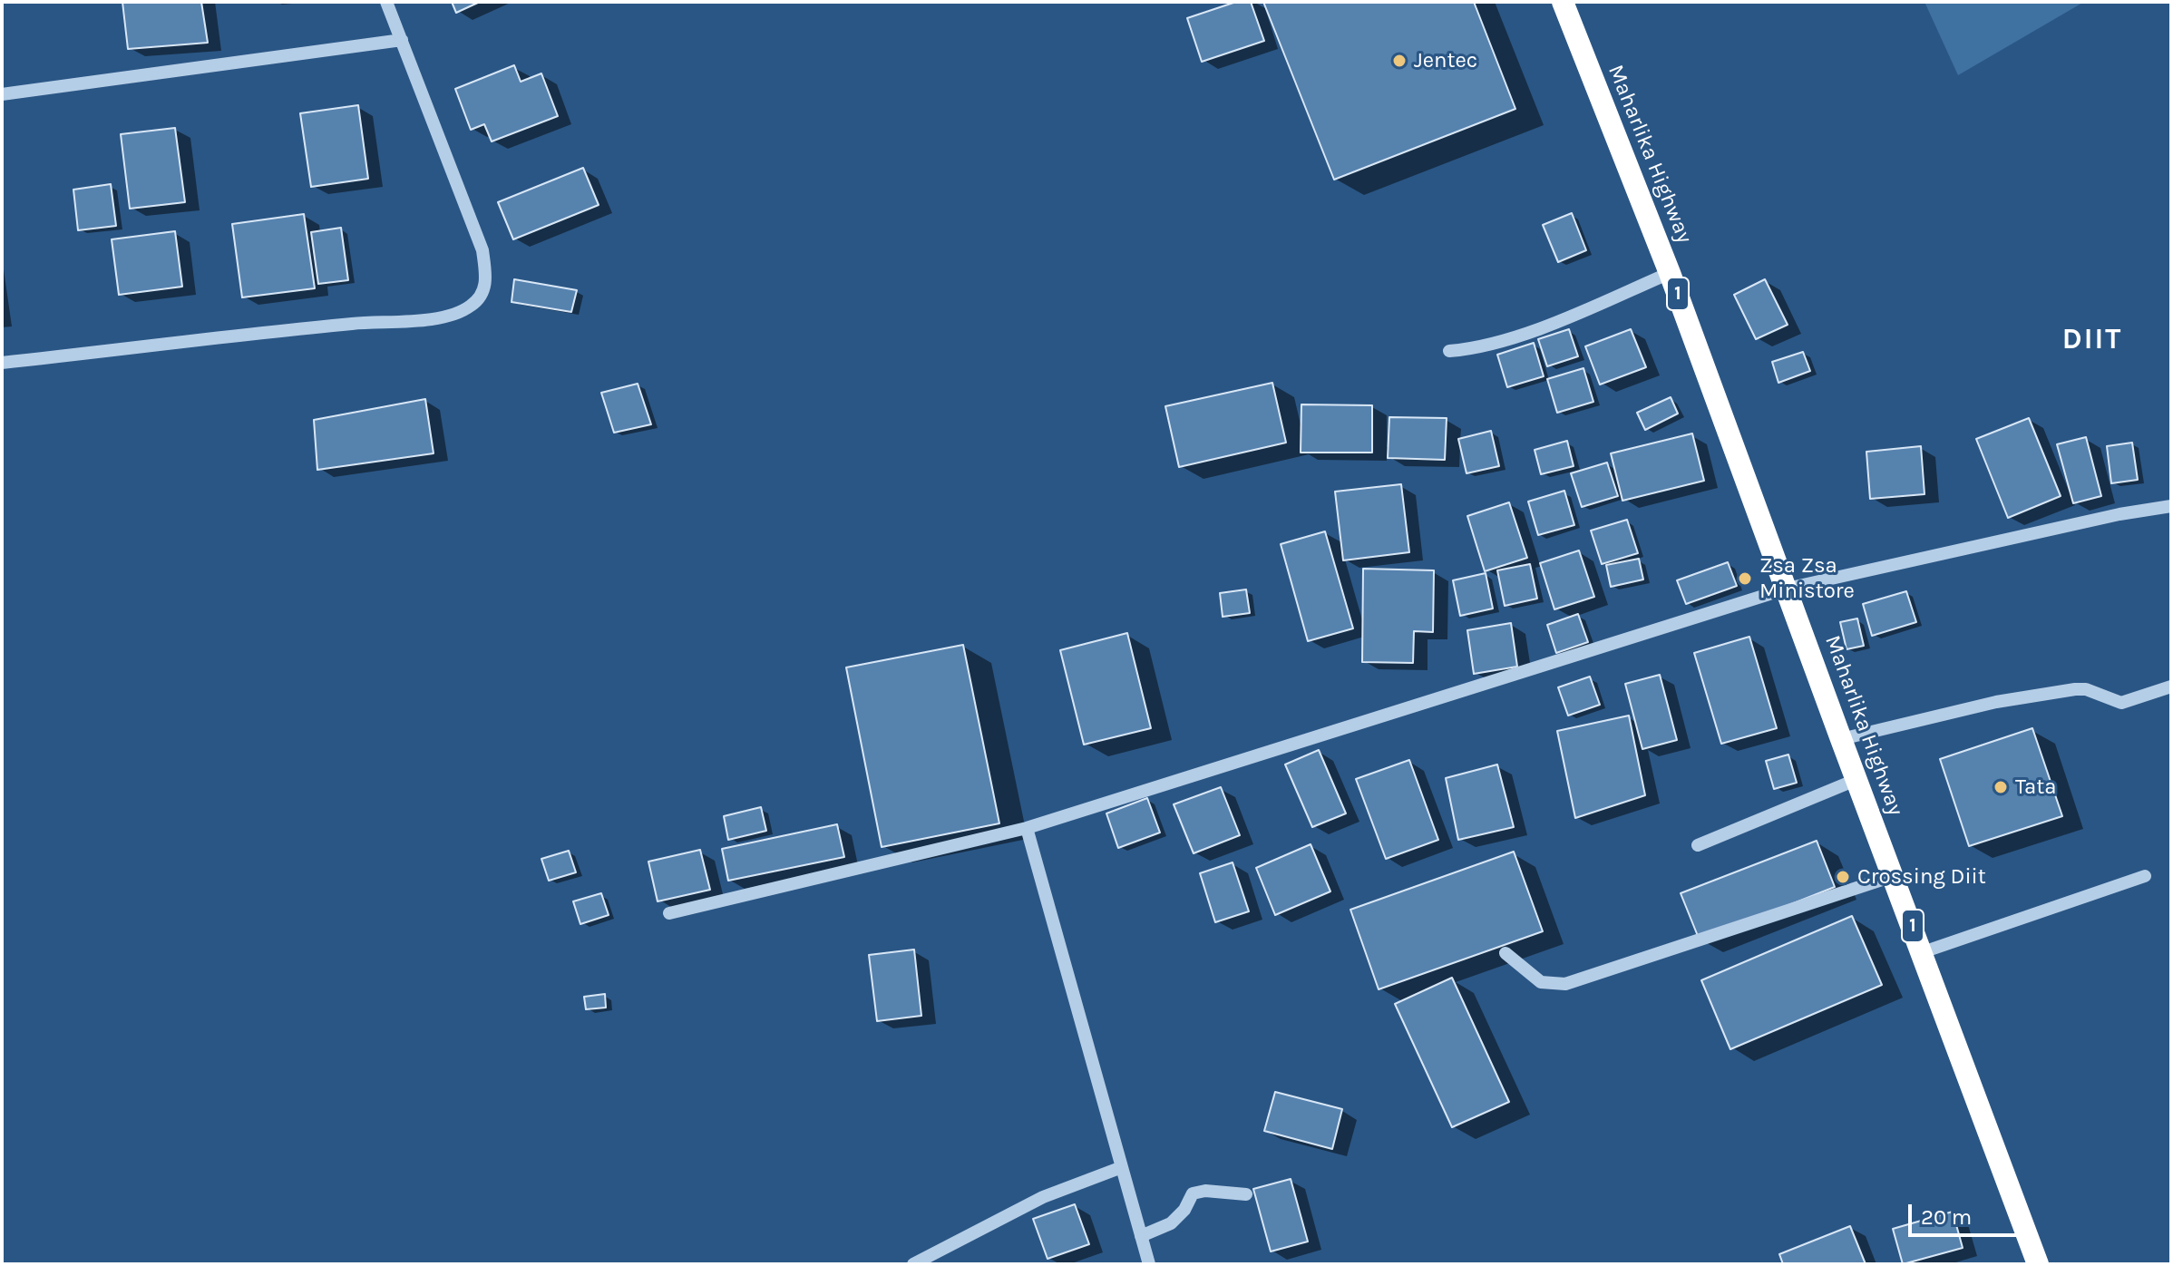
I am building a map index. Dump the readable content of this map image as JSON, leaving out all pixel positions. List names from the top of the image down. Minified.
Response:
{"streets":{"highway":["Maharlika Highway","1"]},"districts":["DIIT"],"places":["Jentec","Zsa Zsa Ministore","Tata","Crossing Diit"],"scale_bar":"20 m"}
